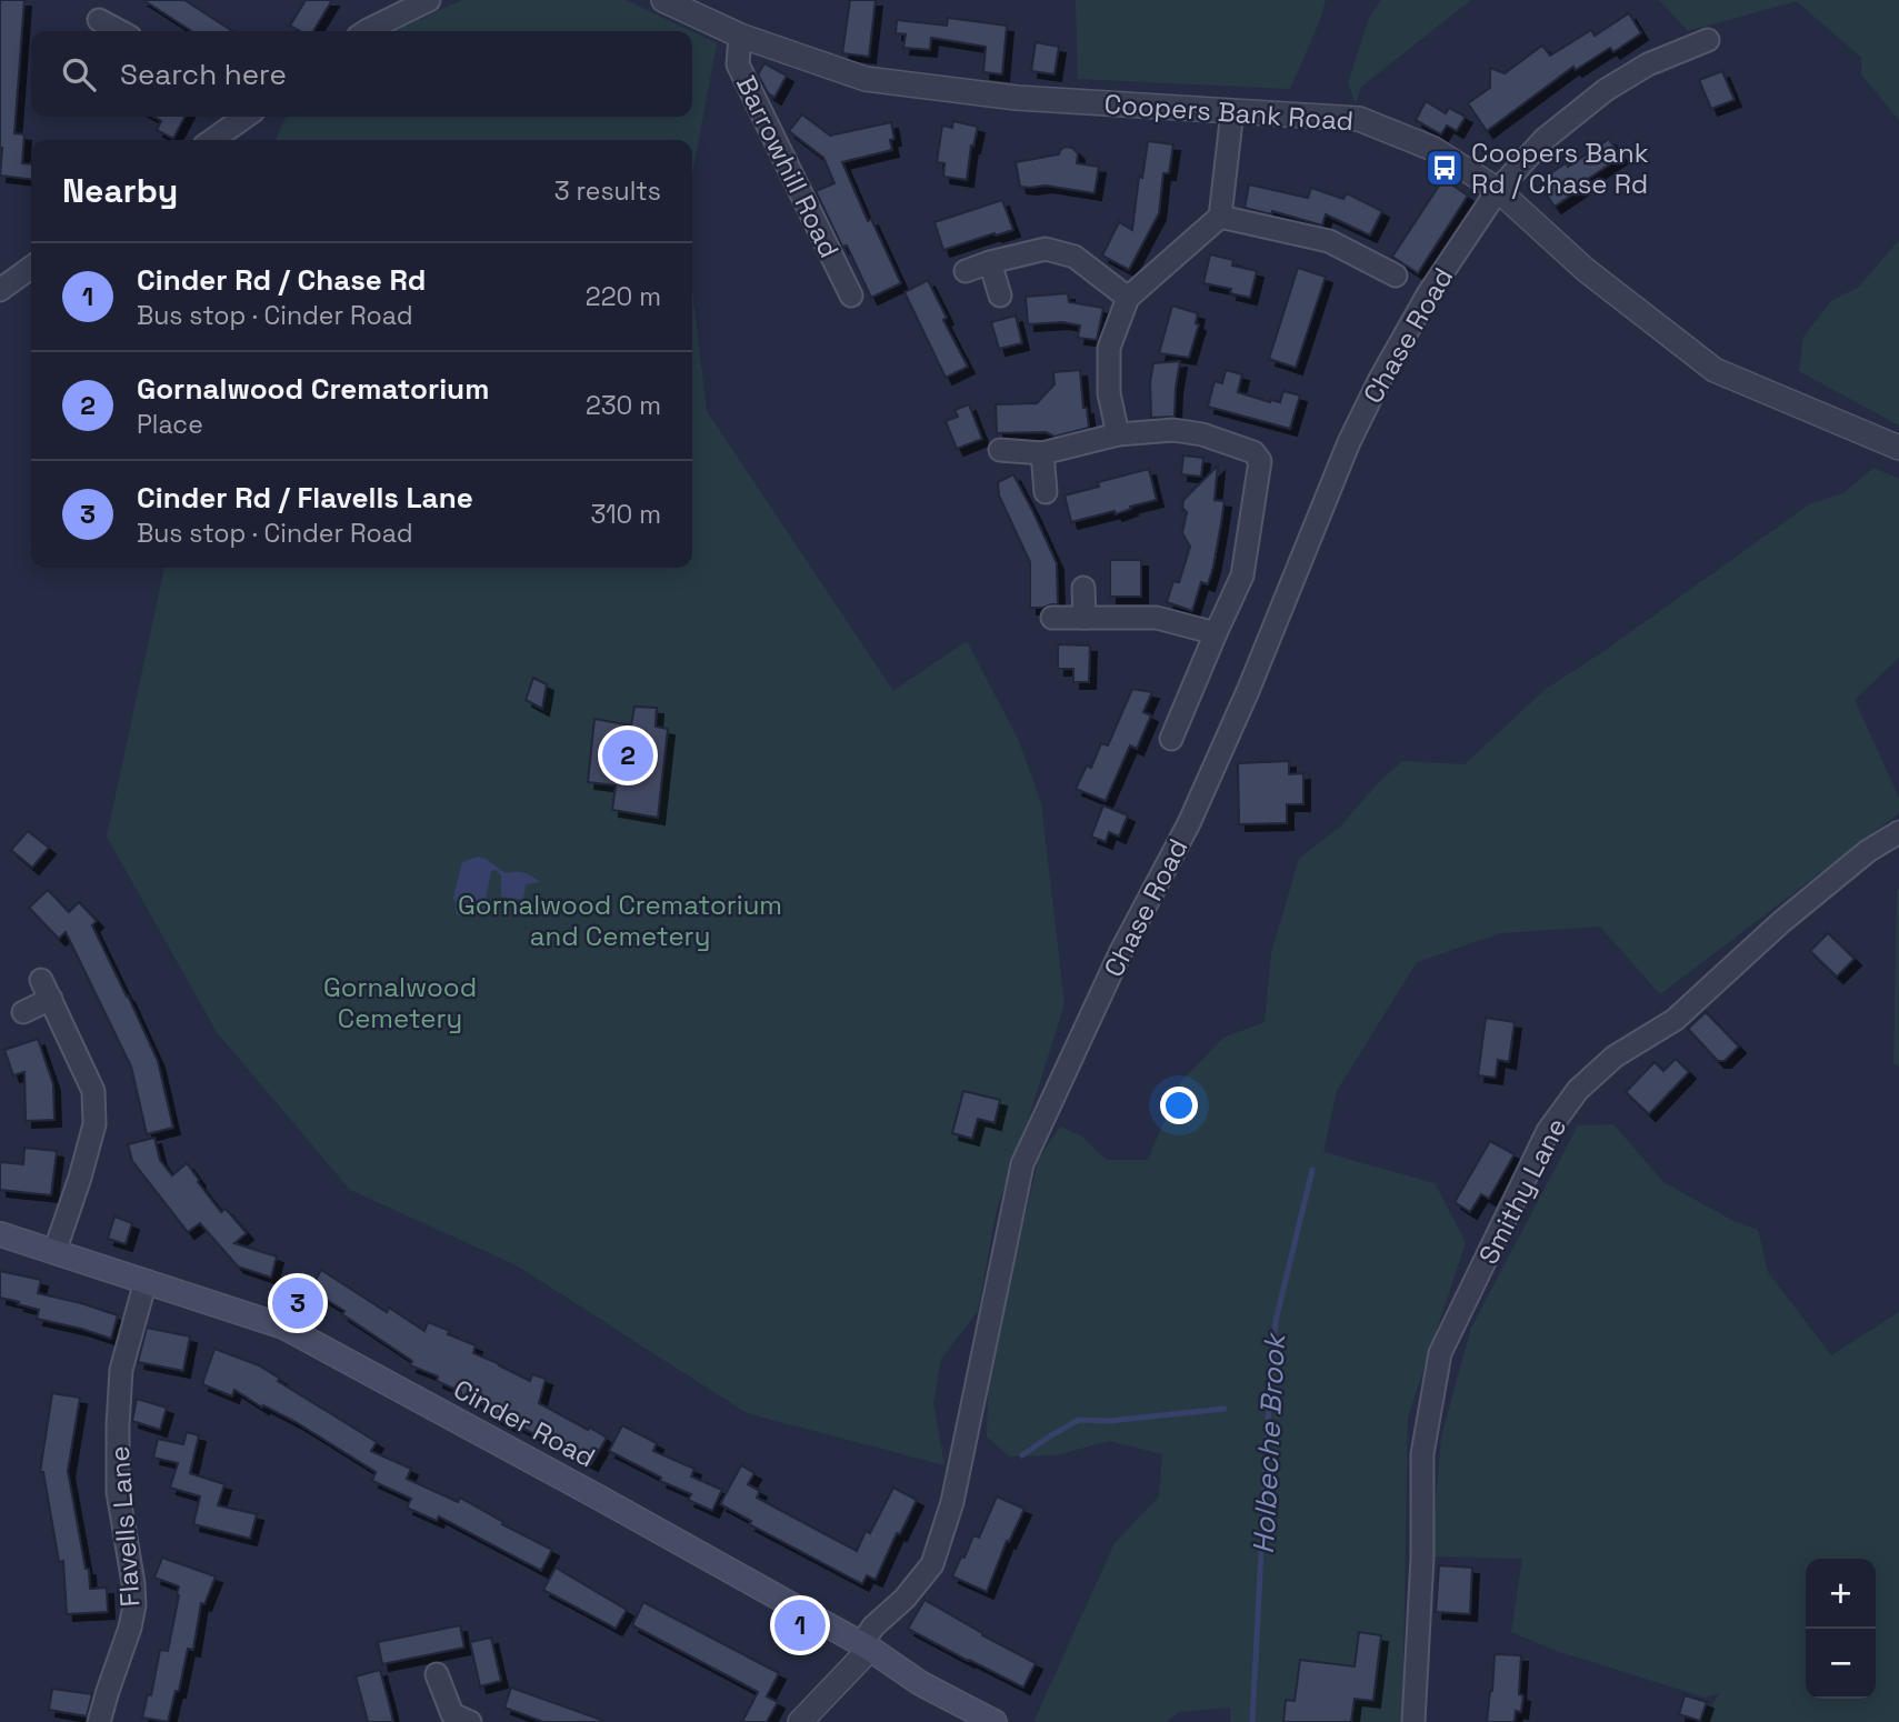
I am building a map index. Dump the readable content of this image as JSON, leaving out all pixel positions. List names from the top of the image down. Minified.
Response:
{"streets":{"main road":["Cinder Road"],"street":["Coopers Bank Road","Barrowhill Road","Chase Road","Smithy Lane","Flavells Lane"]},"crossings":[["Coopers Bank Road","Barrowhill Road"],["Coopers Bank Road","Chase Road"],["Chase Road","Cinder Road"],["Cinder Road","Flavells Lane"]],"water":["Holbeche Brook"],"parks":["Gornalwood Crematorium and Cemetery","Gornalwood Cemetery"],"places":{"bus stop":["Coopers Bank Rd / Chase Rd"]},"page":{"search":"Search here","heading":["Nearby","3 results"],"list":[{"mark":"1","name":"Cinder Rd / Chase Rd","note":"Bus stop · Cinder Road","value":"220 m"},{"mark":"2","name":"Gornalwood Crematorium","note":"Place","value":"230 m"},{"mark":"3","name":"Cinder Rd / Flavells Lane","note":"Bus stop · Cinder Road","value":"310 m"}],"pins":["2","3","1"],"map_buttons":["+","−"]}}
